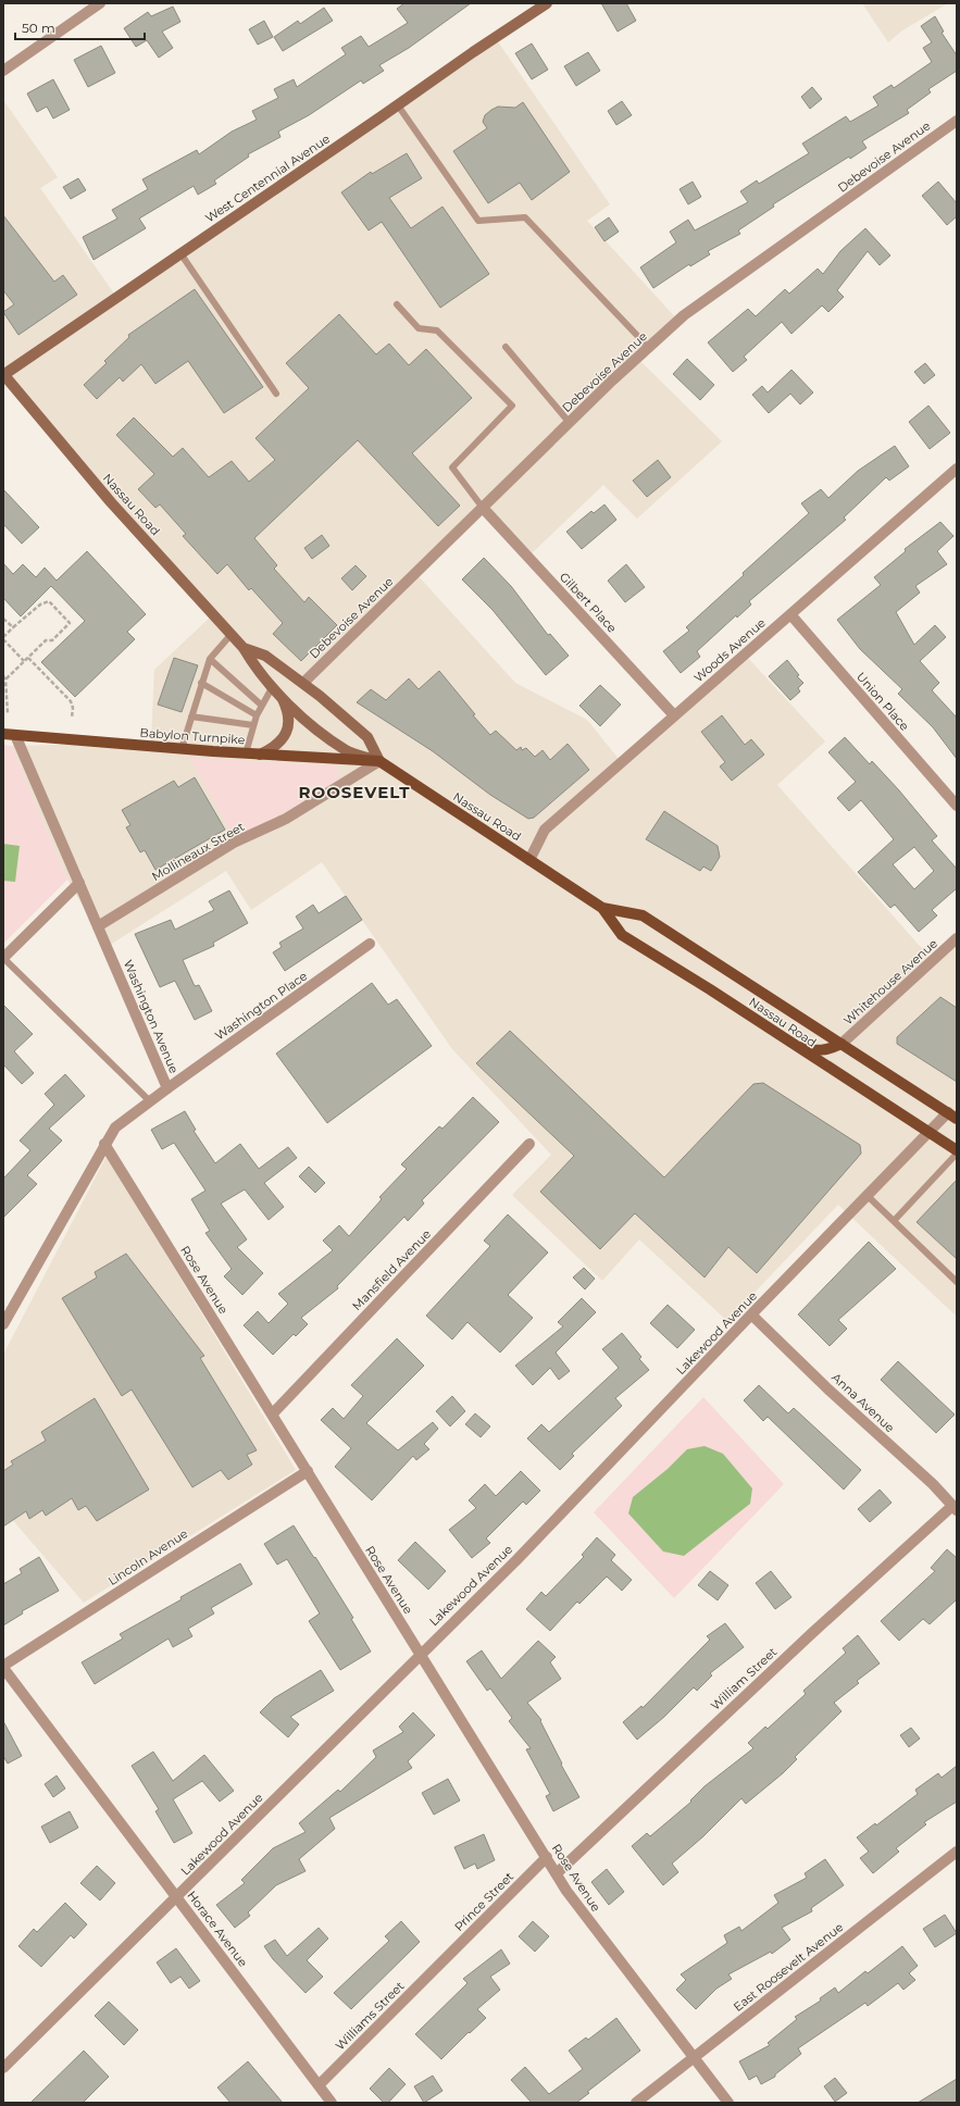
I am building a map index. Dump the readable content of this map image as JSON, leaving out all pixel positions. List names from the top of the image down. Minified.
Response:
{"streets":{"main road":["West Centennial Avenue","Nassau Road","Babylon Turnpike"],"street":["Debevoise Avenue","Gilbert Place","Woods Avenue","Union Place","Mollineaux Street","Whitehouse Avenue","Washington Place","Washington Avenue","Mansfield Avenue","Rose Avenue","Lakewood Avenue","Anna Avenue","Lincoln Avenue","William Street","Prince Street","Horace Avenue","East Roosevelt Avenue","Williams Street"]},"crossings":[["Debevoise Avenue","Gilbert Place"],["West Centennial Avenue","Nassau Road"],["Nassau Road","Woods Avenue"],["Nassau Road","Babylon Turnpike"],["Nassau Road","Mollineaux Street"],["Nassau Road","Whitehouse Avenue"],["Nassau Road","Lakewood Avenue"],["Gilbert Place","Woods Avenue"],["Woods Avenue","Union Place"],["Babylon Turnpike","Mollineaux Street"],["Babylon Turnpike","Washington Avenue"],["Mollineaux Street","Washington Avenue"],["Washington Place","Washington Avenue"],["Washington Avenue","Rose Avenue"],["Mansfield Avenue","Rose Avenue"],["Rose Avenue","Lakewood Avenue"],["Rose Avenue","Lincoln Avenue"],["Rose Avenue","William Street"],["Rose Avenue","Prince Street"],["Rose Avenue","East Roosevelt Avenue"],["Lakewood Avenue","Anna Avenue"],["Lakewood Avenue","Horace Avenue"],["Anna Avenue","William Street"],["Lincoln Avenue","Horace Avenue"],["Prince Street","Williams Street"],["Horace Avenue","Williams Street"]],"districts":["ROOSEVELT"],"scale_bar":"50 m"}
